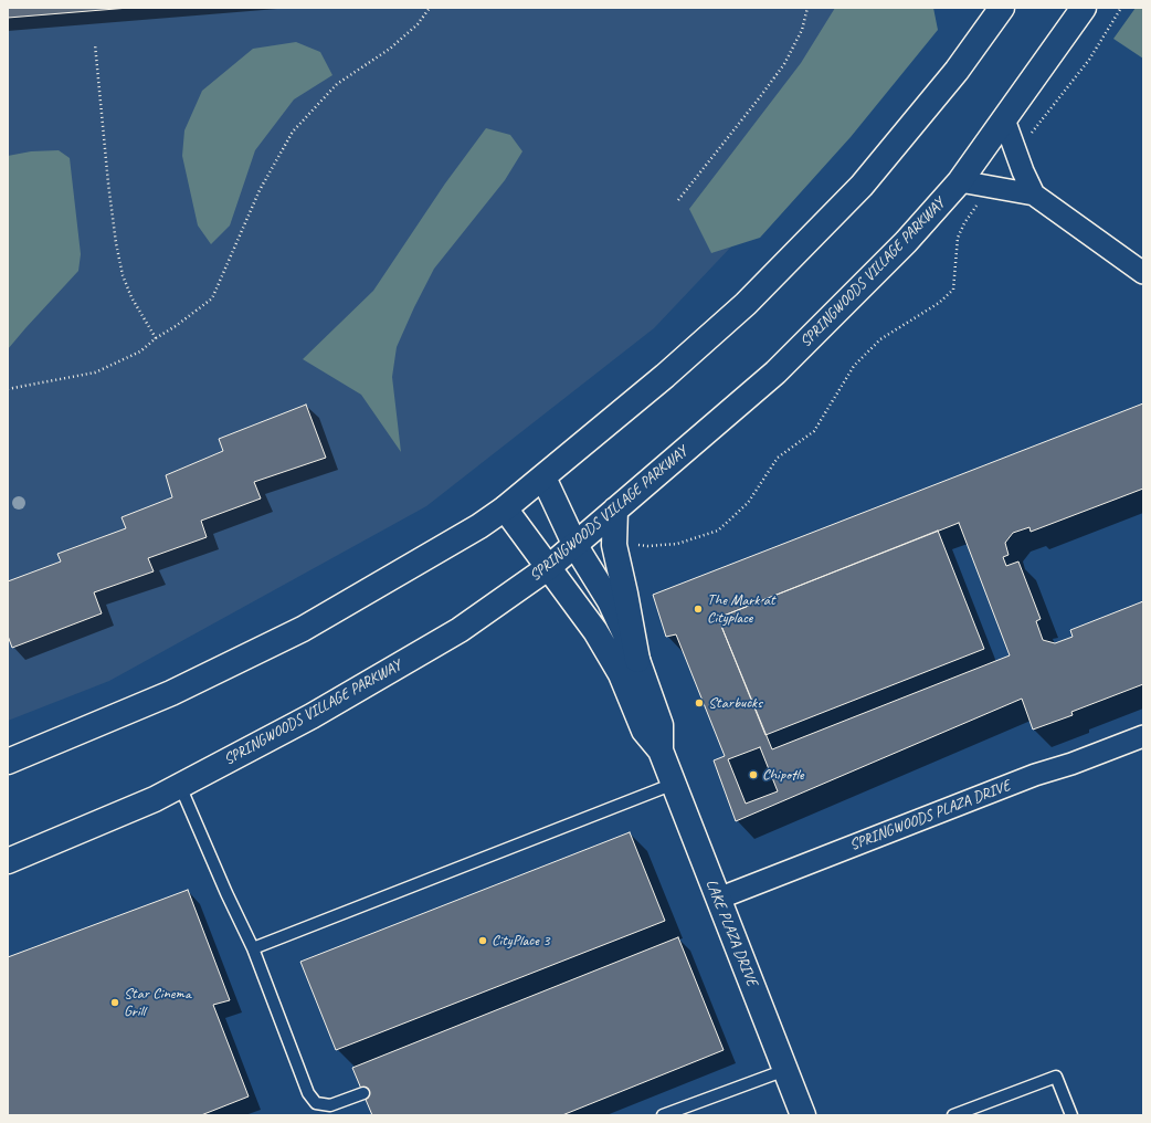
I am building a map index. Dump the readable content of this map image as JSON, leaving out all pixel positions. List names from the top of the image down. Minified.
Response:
{"streets":{"main road":["SPRINGWOODS VILLAGE PARKWAY","LAKE PLAZA DRIVE"],"street":["SPRINGWOODS PLAZA DRIVE"]},"crossings":[["SPRINGWOODS VILLAGE PARKWAY","LAKE PLAZA DRIVE"],["SPRINGWOODS PLAZA DRIVE","LAKE PLAZA DRIVE"]],"places":["The Mark at Cityplace","Starbucks","Chipotle","CityPlace 3","Star Cinema Grill"]}
